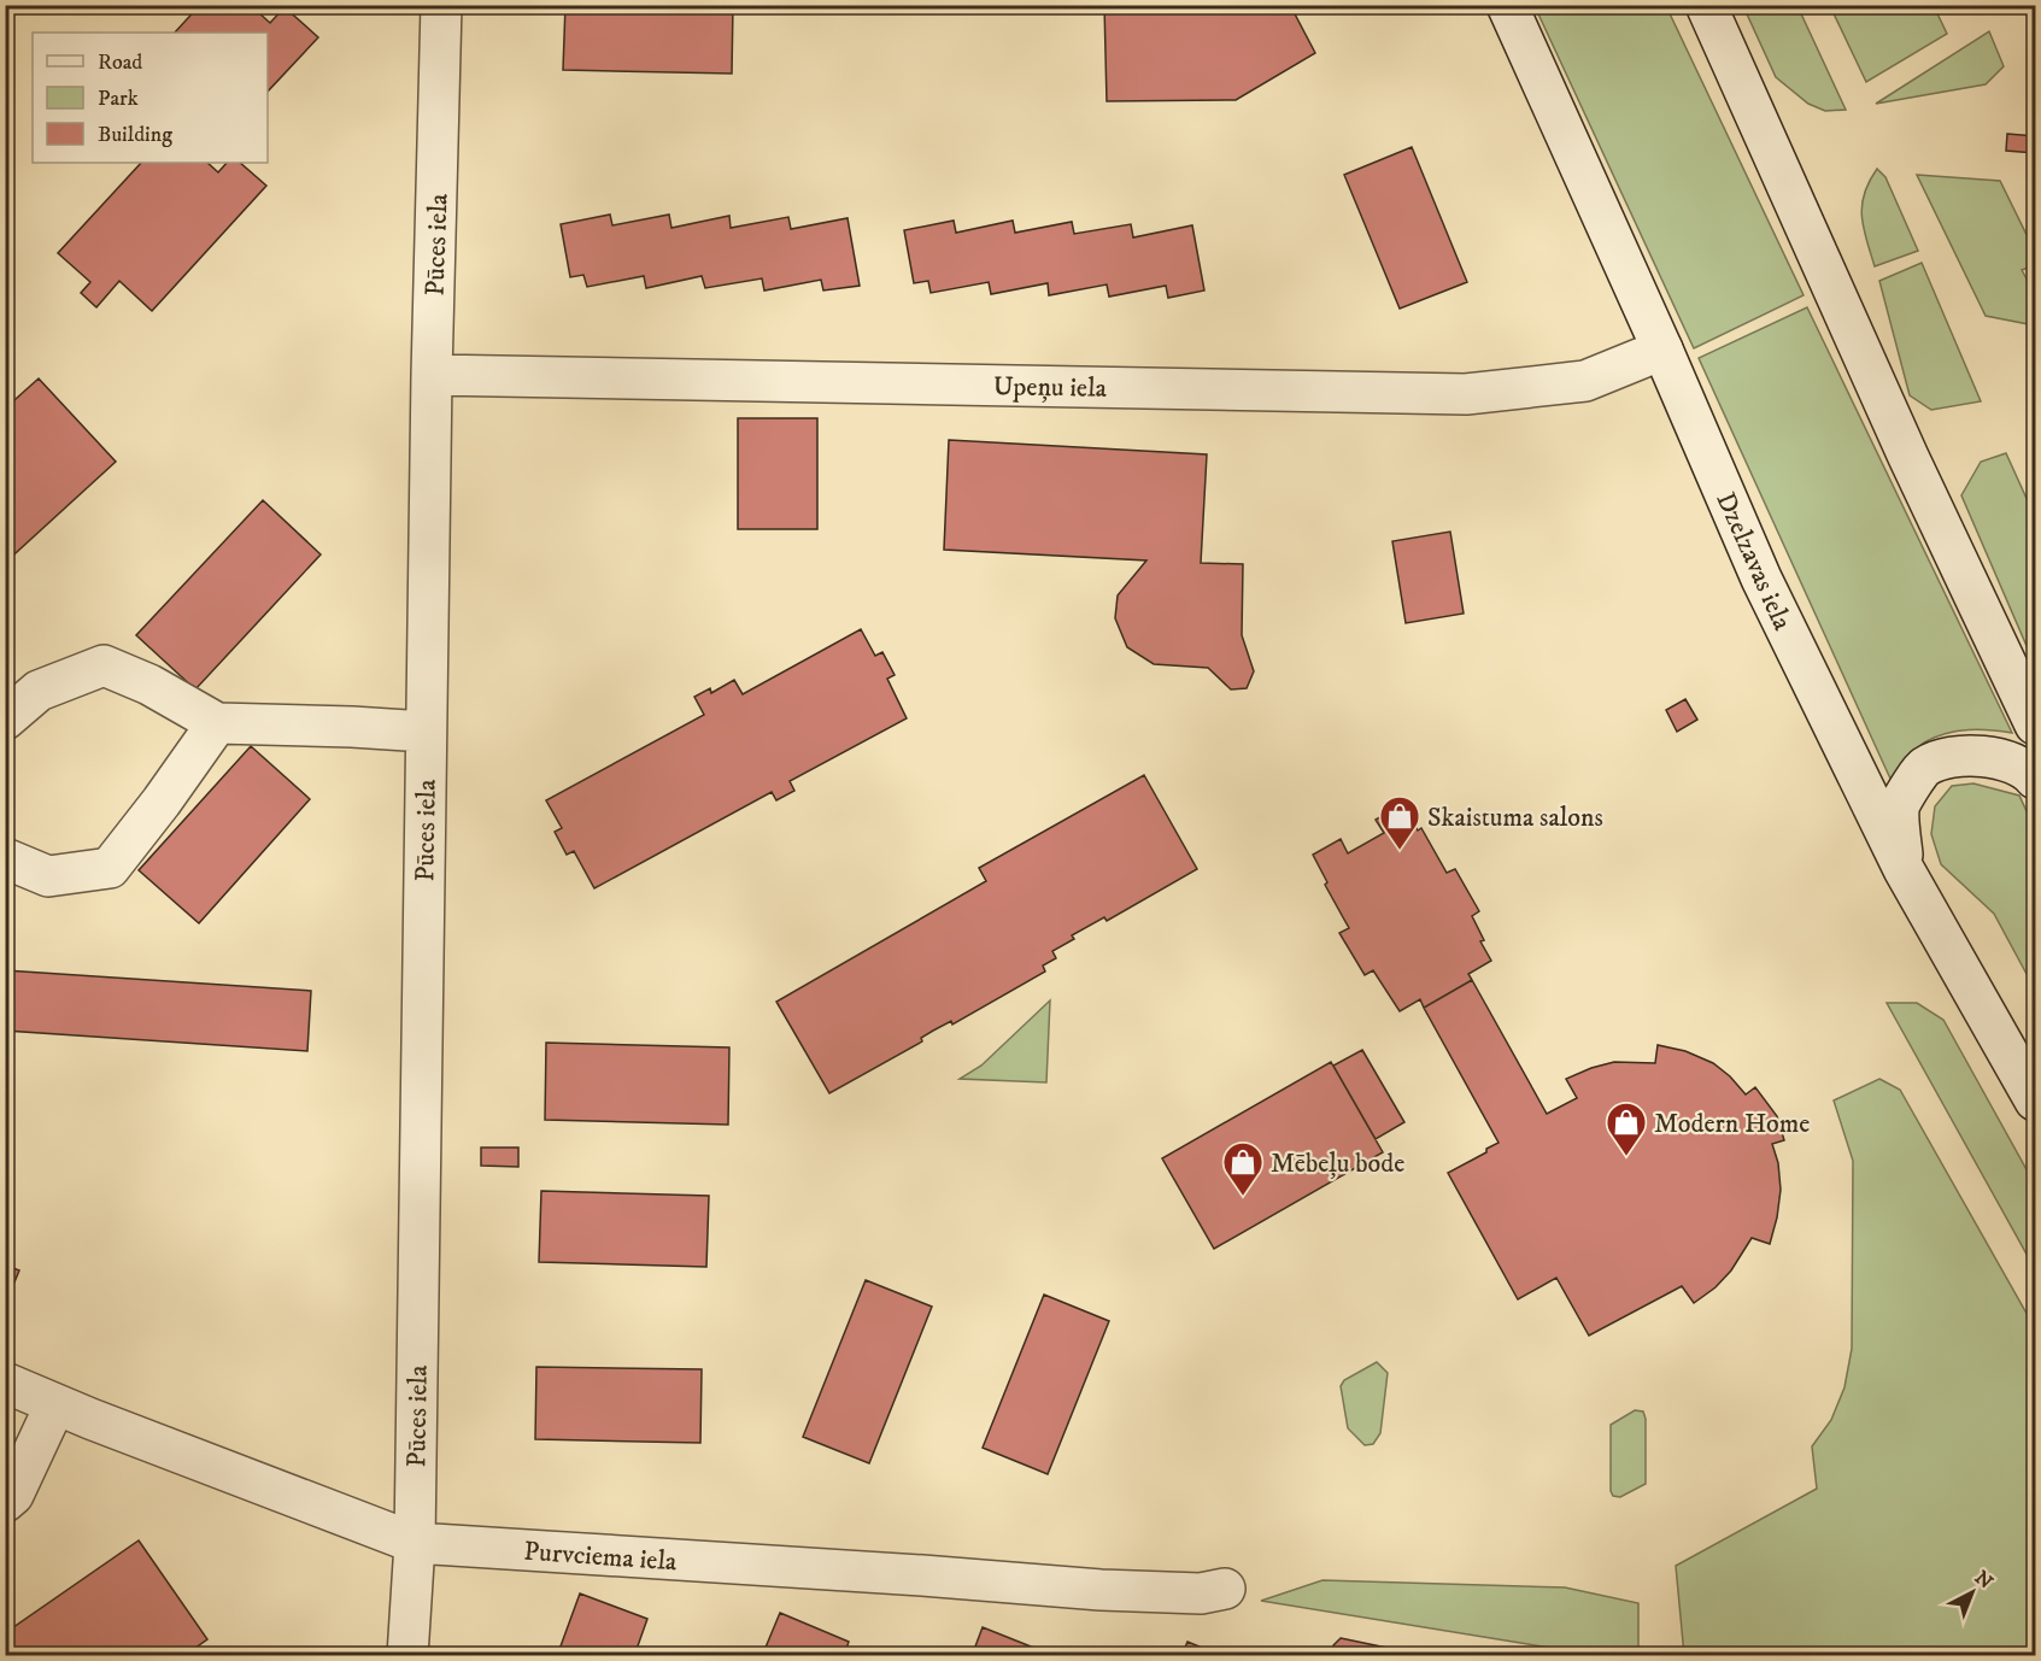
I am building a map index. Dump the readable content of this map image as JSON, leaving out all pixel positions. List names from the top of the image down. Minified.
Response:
{"streets":{"street":["Pūces iela","Upeņu iela","Dzelzavas iela","Purvciema iela"]},"crossings":[["Pūces iela","Upeņu iela"],["Pūces iela","Purvciema iela"],["Upeņu iela","Dzelzavas iela"]],"places":{"shop":["Skaistuma salons","Modern Home","Mēbeļu bode"]},"legend":["Road","Park","Building"],"north":"top right"}
